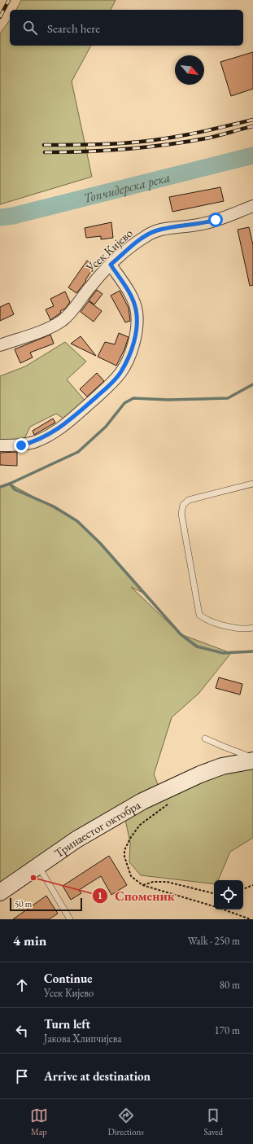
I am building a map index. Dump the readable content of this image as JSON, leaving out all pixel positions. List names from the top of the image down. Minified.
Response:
{"streets":{"street":["Усек Кијево","Тринаестог октобра"]},"water":["Топчидерска река"],"places":["Споменик"],"scale_bar":"50 m","north":"bottom right","page":{"search":"Search here","scale":"50 m","heading":["4 min","Walk · 250 m"],"list":[["Continue","Усек Кијево","80 m"],["Turn left","Јакова Хлипчијева","170 m"],"Arrive at destination"],"nav":["Map","Directions","Saved"]}}
